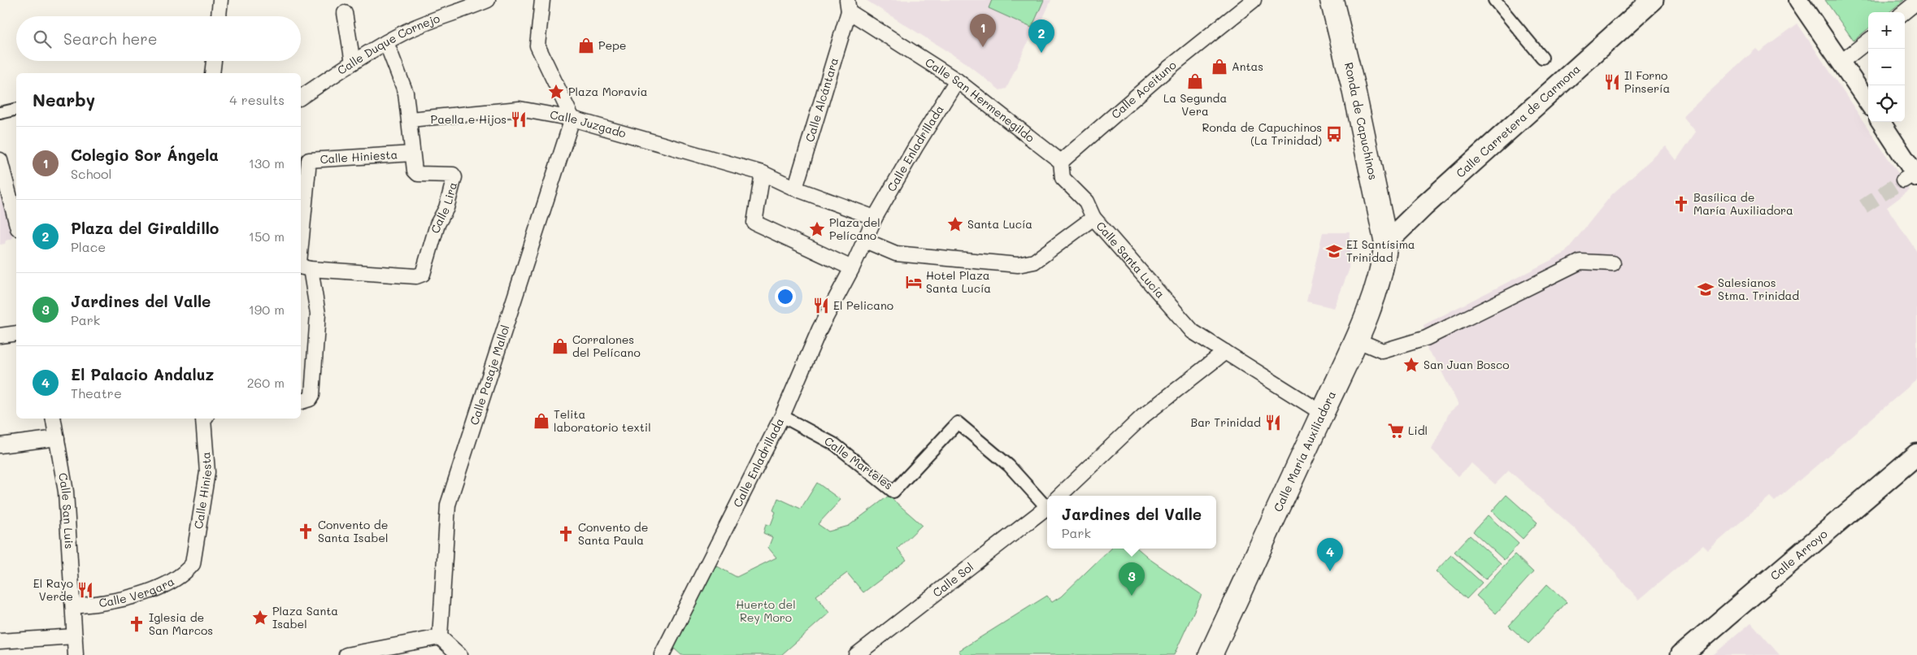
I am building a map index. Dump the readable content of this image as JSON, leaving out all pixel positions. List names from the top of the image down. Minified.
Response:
{"streets":{"main road":["Ronda de Capuchinos","Calle Carretera de Carmona","Calle María Auxiliadora","Calle Arroyo"],"street":["Calle Duque Cornejo","Calle Aceituno","Calle Alcántara","Calle San Hermenegildo","Calle Juzgado","Calle Enladrillada","Calle Hiniesta","Calle Lira","Calle Santa Lucía","Calle Pasaje Mallol","Calle Marteles","Calle San Luis","Calle Sol","Calle Vergara"]},"crossings":[["Calle Duque Cornejo","Calle Lira"],["Calle Aceituno","Calle San Hermenegildo"],["Calle Alcántara","Calle San Hermenegildo"],["Calle San Hermenegildo","Calle Enladrillada"],["Ronda de Capuchinos","Calle Carretera de Carmona"],["Ronda de Capuchinos","Calle María Auxiliadora"],["Calle Carretera de Carmona","Calle María Auxiliadora"],["Calle Juzgado","Calle Lira"],["Calle Juzgado","Calle Pasaje Mallol"],["Calle Enladrillada","Calle Marteles"],["Calle Hiniesta","Calle Lira"],["Calle Hiniesta","Calle Vergara"],["Calle Santa Lucía","Calle María Auxiliadora"],["Calle Santa Lucía","Calle Sol"],["Calle San Luis","Calle Vergara"]],"parks":["Huerto del Rey Moro"],"places":{"shop":["Pepe","Antas","La Segunda Vera","Corralones del Pelícano","Telita laboratorio textil"],"restaurant":["Il Forno Pinsería","Paella e Hijos","El Pelicano","Bar Trinidad","El Rayo Verde"],"place":["Plaza Moravia","Santa Lucía","Plaza del Pelícano","San Juan Bosco","Plaza Santa Isabel"],"bus stop":["Ronda de Capuchinos (La Trinidad)"],"church":["Basílica de María Auxiliadora","Convento de Santa Isabel","Convento de Santa Paula","Iglesia de San Marcos"],"school or university":["EI Santísima Trinidad","Salesianos Stma. Trinidad"],"hotel":["Hotel Plaza Santa Lucía"],"supermarket":["Lidl"]},"page":{"map_buttons":["+","−"],"pins":["1","2","4","3"],"search":"Search here","heading":["Nearby","4 results"],"list":[{"mark":"1","name":"Colegio Sor Ángela","note":"School","value":"130 m"},{"mark":"2","name":"Plaza del Giraldillo","note":"Place","value":"150 m"},{"mark":"3","name":"Jardines del Valle","note":"Park","value":"190 m"},{"mark":"4","name":"El Palacio Andaluz","note":"Theatre","value":"260 m"}],"popup":["Jardines del Valle","Park"]}}
